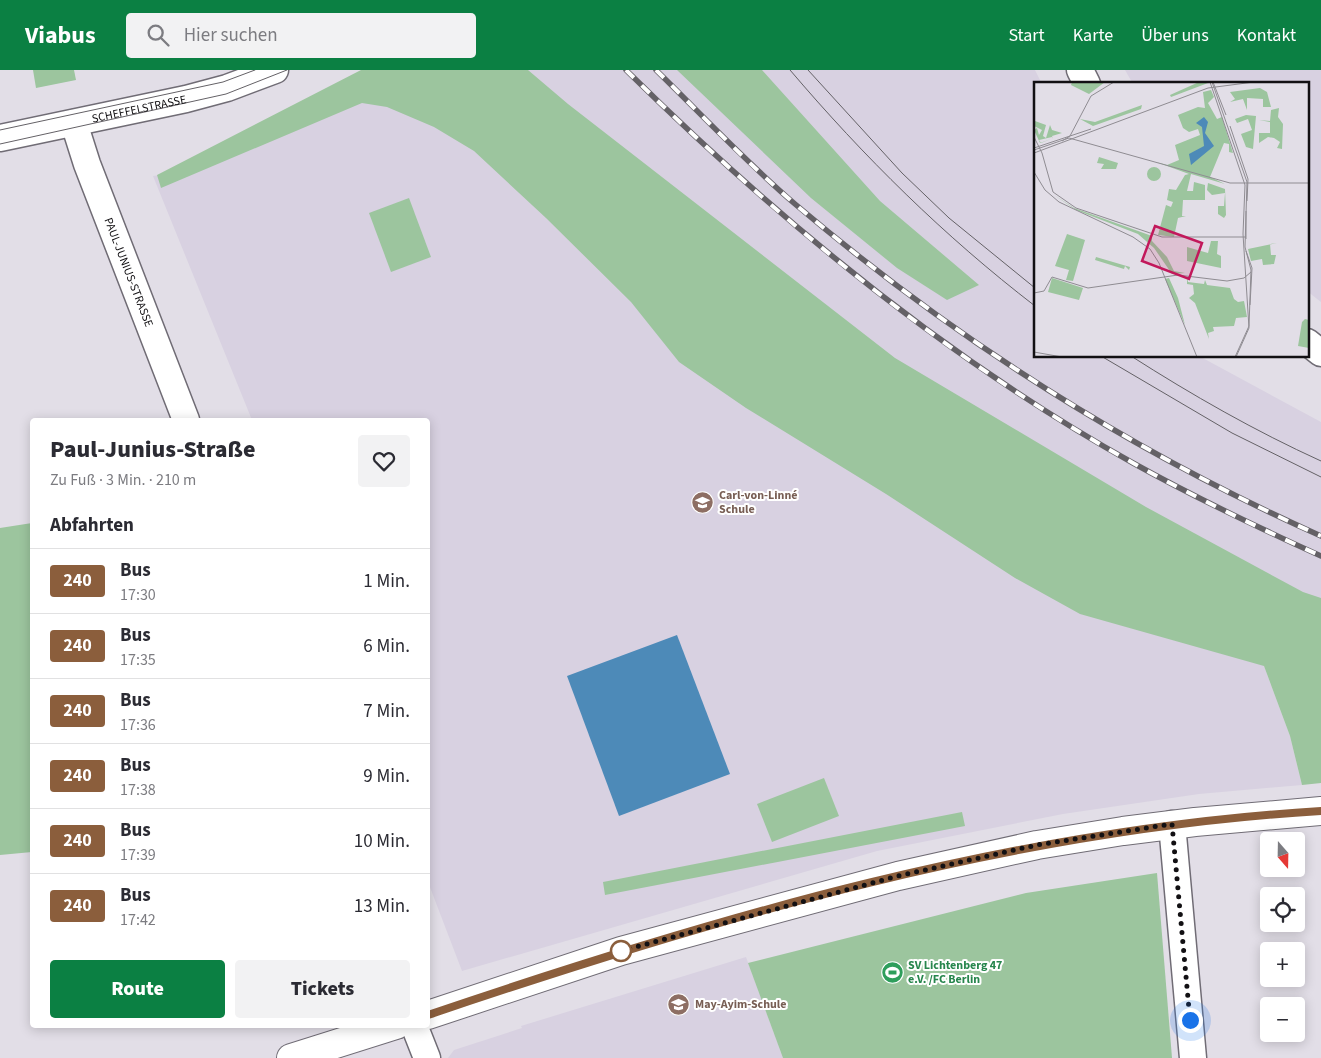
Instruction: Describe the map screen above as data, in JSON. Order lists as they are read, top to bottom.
{
  "streets": {
    "street": ["SCHEFFELSTRASSE", "PAUL-JUNIUS-STRASSE"]
  },
  "crossings": [
    ["SCHEFFELSTRASSE", "PAUL-JUNIUS-STRASSE"]
  ],
  "places": {
    "school or university": ["Carl-von-Linné Schule", "May-Ayim-Schule"],
    "sports": ["SV Lichtenberg 47 e.V. /FC Berlin"]
  },
  "lines": ["bus line 240"],
  "north": "bottom",
  "page": {
    "header": "Viabus",
    "search": "Hier suchen",
    "nav": [
      "Start",
      "Karte",
      "Über uns",
      "Kontakt"
    ],
    "heading": [
      ["Paul-Junius-Straße", "Zu Fuß · 3 Min. · 210 m"],
      "Abfahrten"
    ],
    "list": [
      {
        "mark": "240",
        "name": "Bus",
        "note": "17:30",
        "value": "1 Min."
      },
      {
        "mark": "240",
        "name": "Bus",
        "note": "17:35",
        "value": "6 Min."
      },
      {
        "mark": "240",
        "name": "Bus",
        "note": "17:36",
        "value": "7 Min."
      },
      {
        "mark": "240",
        "name": "Bus",
        "note": "17:38",
        "value": "9 Min."
      },
      {
        "mark": "240",
        "name": "Bus",
        "note": "17:39",
        "value": "10 Min."
      },
      {
        "mark": "240",
        "name": "Bus",
        "note": "17:42",
        "value": "13 Min."
      }
    ],
    "map_buttons": ["+", "−"],
    "buttons": ["Route", "Tickets"]
  }
}
